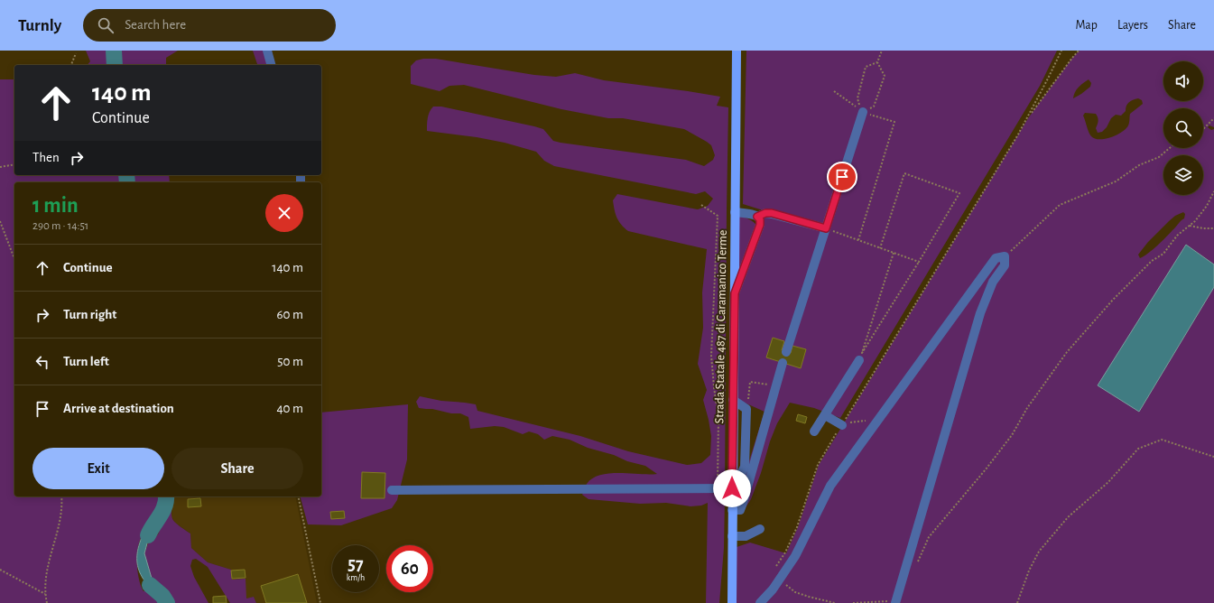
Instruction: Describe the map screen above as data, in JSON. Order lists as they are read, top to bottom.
{
  "streets": {
    "main road": ["Strada Statale 487 di Caramanico Terme"]
  },
  "page": {
    "header": "Turnly",
    "search": "Search here",
    "nav": ["Map", "Layers", "Share"],
    "turn": ["140 m", "Continue"],
    "then": "Then",
    "heading": ["1 min", "290 m · 14:51"],
    "list": [
      {
        "name": "Continue",
        "value": "140 m"
      },
      {
        "name": "Turn right",
        "value": "60 m"
      },
      {
        "name": "Turn left",
        "value": "50 m"
      },
      {
        "name": "Arrive at destination",
        "value": "40 m"
      }
    ],
    "buttons": ["Exit", "Share"],
    "speed": "57 km/h",
    "limit": "60"
  }
}
